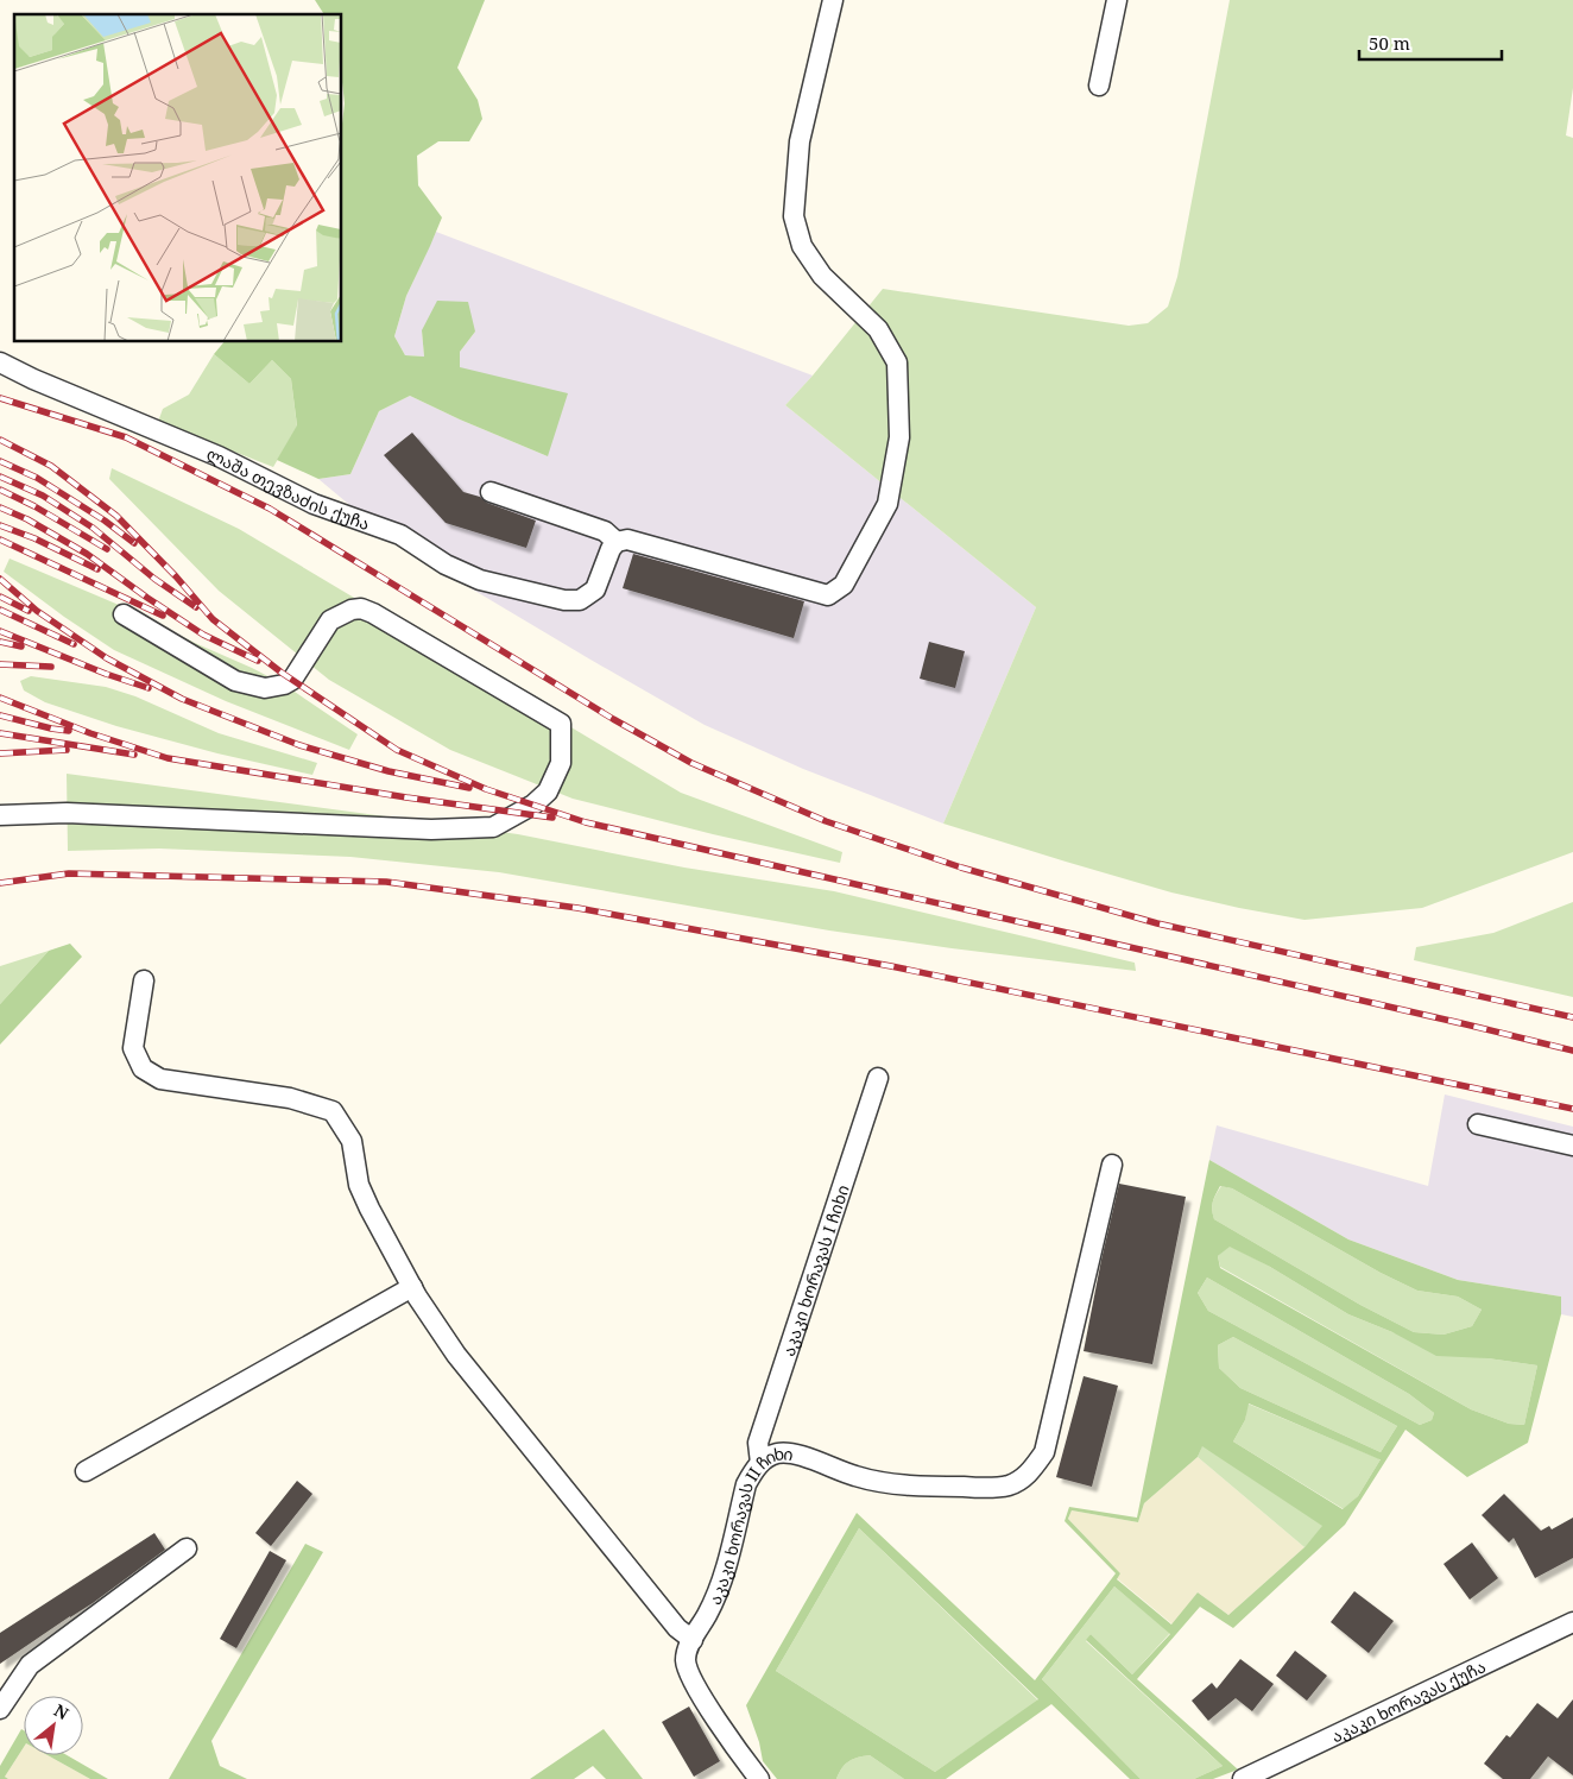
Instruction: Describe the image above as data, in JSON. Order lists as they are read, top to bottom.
{
  "streets": {
    "street": [
      "ლაშა თევზაძის ქუჩა",
      "აკაკი ხორავას I ჩიხი",
      "აკაკი ხორავას II ჩიხი",
      "აკაკი ხორავას ქუჩა"
    ]
  },
  "crossings": [
    ["აკაკი ხორავას I ჩიხი", "აკაკი ხორავას II ჩიხი"]
  ],
  "scale_bar": "50 m",
  "north": "top right"
}
